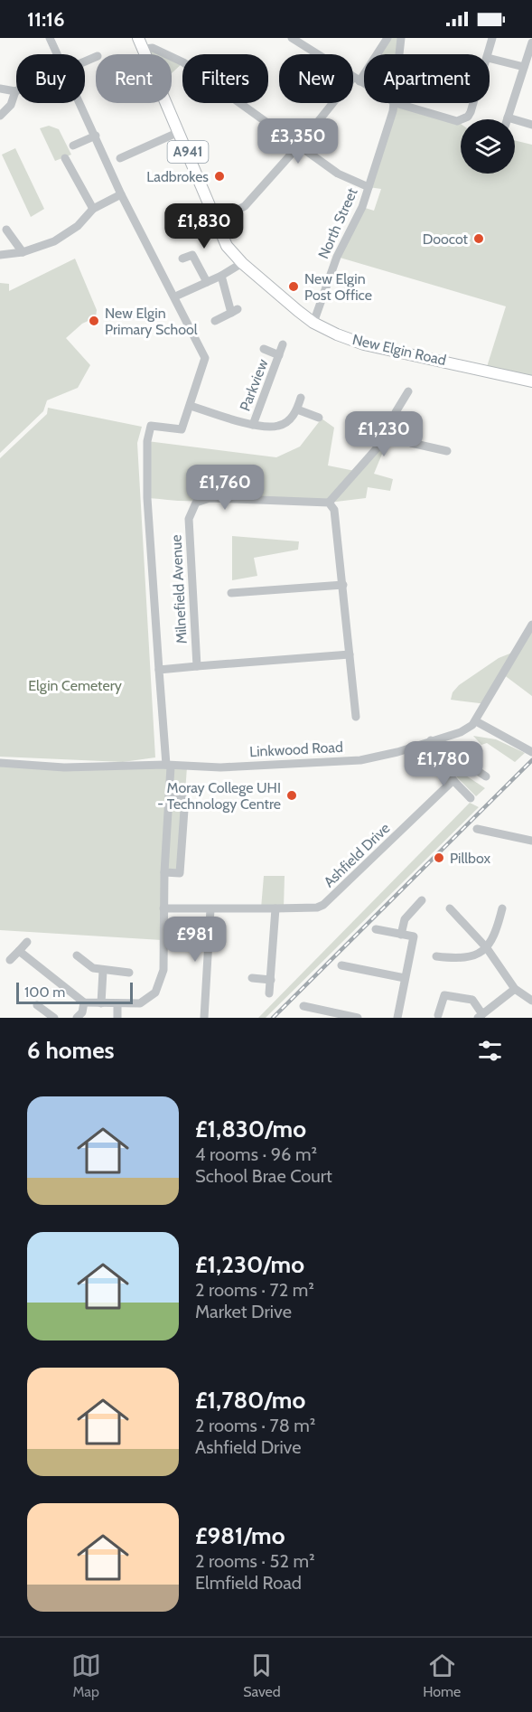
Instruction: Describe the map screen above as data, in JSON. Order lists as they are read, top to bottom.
{
  "streets": {
    "main road": ["A941", "New Elgin Road"],
    "street": [
      "North Street",
      "Parkview",
      "Milnefield Avenue",
      "Linkwood Road",
      "Ashfield Drive"
    ]
  },
  "crossings": [
    ["A941", "New Elgin Road"],
    ["North Street", "New Elgin Road"],
    ["Milnefield Avenue", "Linkwood Road"],
    ["Milnefield Avenue", "Ashfield Drive"]
  ],
  "parks": ["Elgin Cemetery"],
  "places": [
    "Ladbrokes",
    "Doocot",
    "New Elgin Post Office",
    "New Elgin Primary School",
    "Moray College UHI - Technology Centre",
    "Pillbox"
  ],
  "scale_bar": "100 m",
  "page": {
    "status": "11:16",
    "chip": [
      "Buy",
      "Rent",
      "Filters",
      "New",
      "Apartment"
    ],
    "price": [
      "£3,350",
      "£1,830",
      "£1,230",
      "£1,760",
      "£1,780",
      "£981"
    ],
    "scale": "100 m",
    "heading": "6 homes",
    "list": [
      {
        "name": "£1,830/mo",
        "note": "4 rooms · 96 m² · School Brae Court"
      },
      {
        "name": "£1,230/mo",
        "note": "2 rooms · 72 m² · Market Drive"
      },
      {
        "name": "£1,780/mo",
        "note": "2 rooms · 78 m² · Ashfield Drive"
      },
      {
        "name": "£981/mo",
        "note": "2 rooms · 52 m² · Elmfield Road"
      }
    ],
    "tabs": ["Map", "Saved", "Home"]
  }
}
